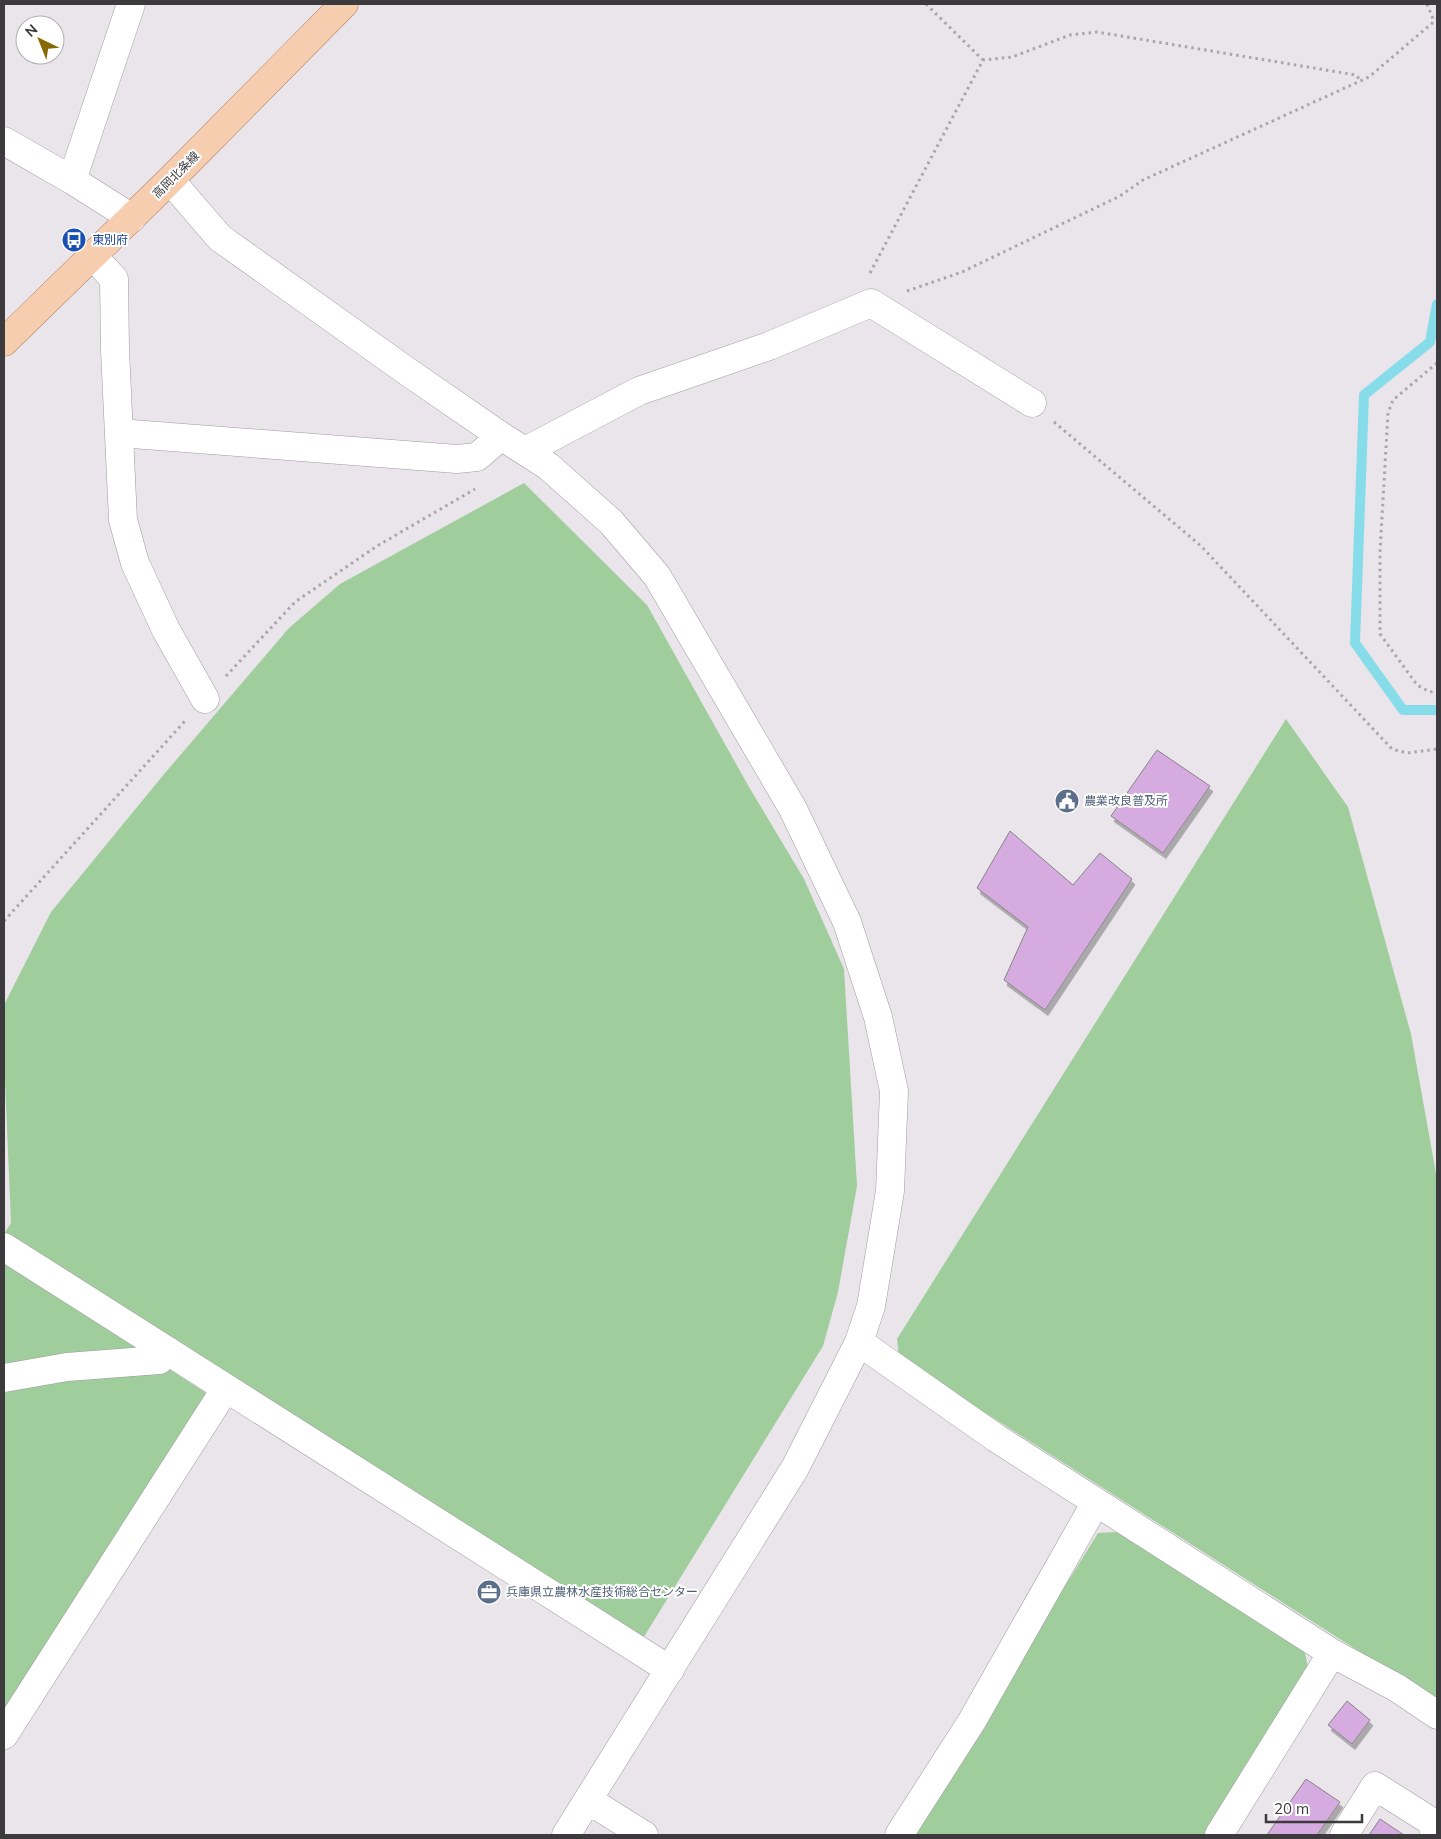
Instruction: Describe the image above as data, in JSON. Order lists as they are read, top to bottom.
{
  "streets": {
    "main road": ["高岡北条線"]
  },
  "places": {
    "bus stop": ["東別府"],
    "public building": ["農業改良普及所"],
    "office": ["兵庫県立農林水産技術総合センター"]
  },
  "scale_bar": "20 m",
  "north": "top left"
}
